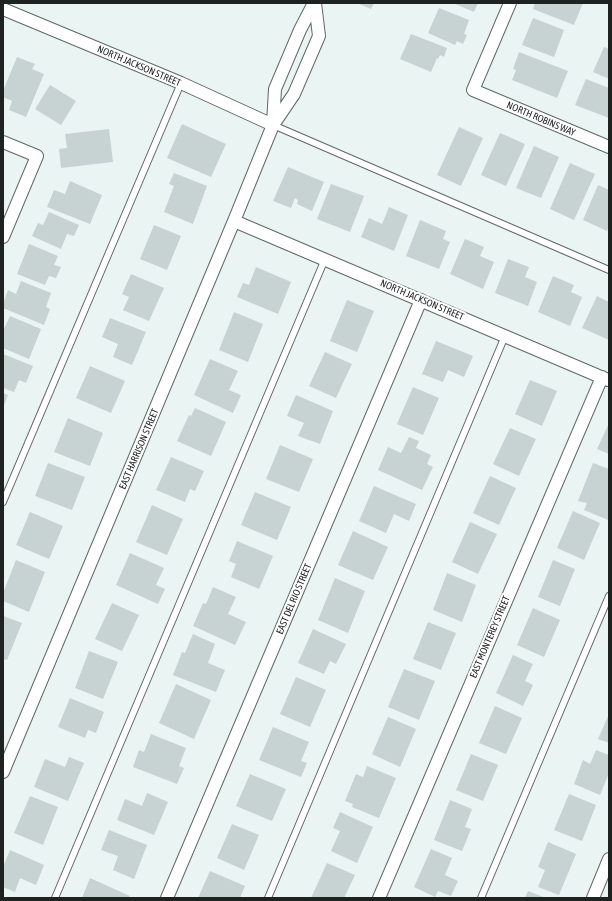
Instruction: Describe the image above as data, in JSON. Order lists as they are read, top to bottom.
{
  "streets": {
    "street": [
      "NORTH JACKSON STREET",
      "NORTH ROBINS WAY",
      "EAST HARRISON STREET",
      "EAST DEL RIO STREET",
      "EAST MONTEREY STREET"
    ]
  },
  "crossings": [
    ["NORTH JACKSON STREET", "EAST HARRISON STREET"],
    ["NORTH JACKSON STREET", "EAST DEL RIO STREET"],
    ["NORTH JACKSON STREET", "EAST MONTEREY STREET"]
  ]
}
